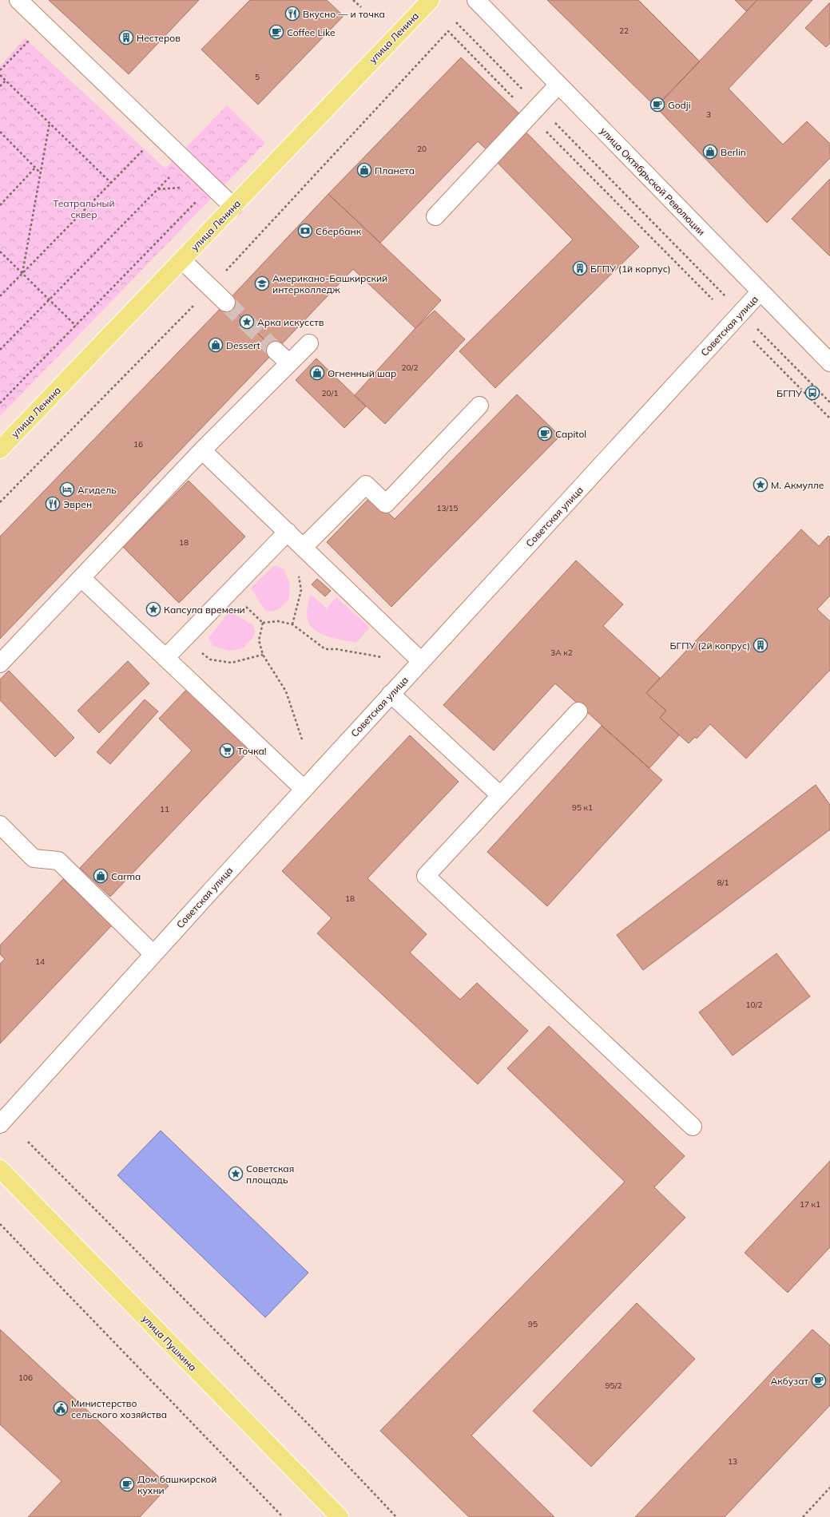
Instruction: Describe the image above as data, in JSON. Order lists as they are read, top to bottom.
{
  "streets": {
    "main road": ["улица Ленина", "улица Пушкина"],
    "street": ["улица Октябрьской Революции", "Советская улица"]
  },
  "crossings": [
    ["улица Октябрьской Революции", "Советская улица"]
  ],
  "parks": ["Театральный сквер"],
  "places": {
    "restaurant": ["Вкусно — и точка", "Эврен"],
    "cafe": [
      "Coffee Like",
      "Godji",
      "Capitol",
      "Акбузат",
      "Дом башкирской кухни"
    ],
    "building": ["Нестеров", "БГПУ (1й корпус)", "БГПУ (2й копрус)"],
    "shop": [
      "Berlin",
      "Планета",
      "Dessert",
      "Огненный шар",
      "Carma"
    ],
    "bank": ["Сбербанк"],
    "school or university": ["Американо-Башкирский интерколледж"],
    "place": [
      "Арка искусств",
      "М. Акмулле",
      "Капсула времени",
      "Советская площадь"
    ],
    "bus stop": ["БГПУ"],
    "hotel": ["Агидель"],
    "supermarket": ["Точка!"],
    "public building": ["Министерство сельского хозяйства"]
  },
  "house_numbers": [
    "22",
    "5",
    "3",
    "20",
    "20/2",
    "20/1",
    "16",
    "13/15",
    "18",
    "3А к2",
    "95 к1",
    "11",
    "8/1",
    "18",
    "14",
    "10/2",
    "17 к1",
    "95",
    "106",
    "95/2",
    "13"
  ]
}
